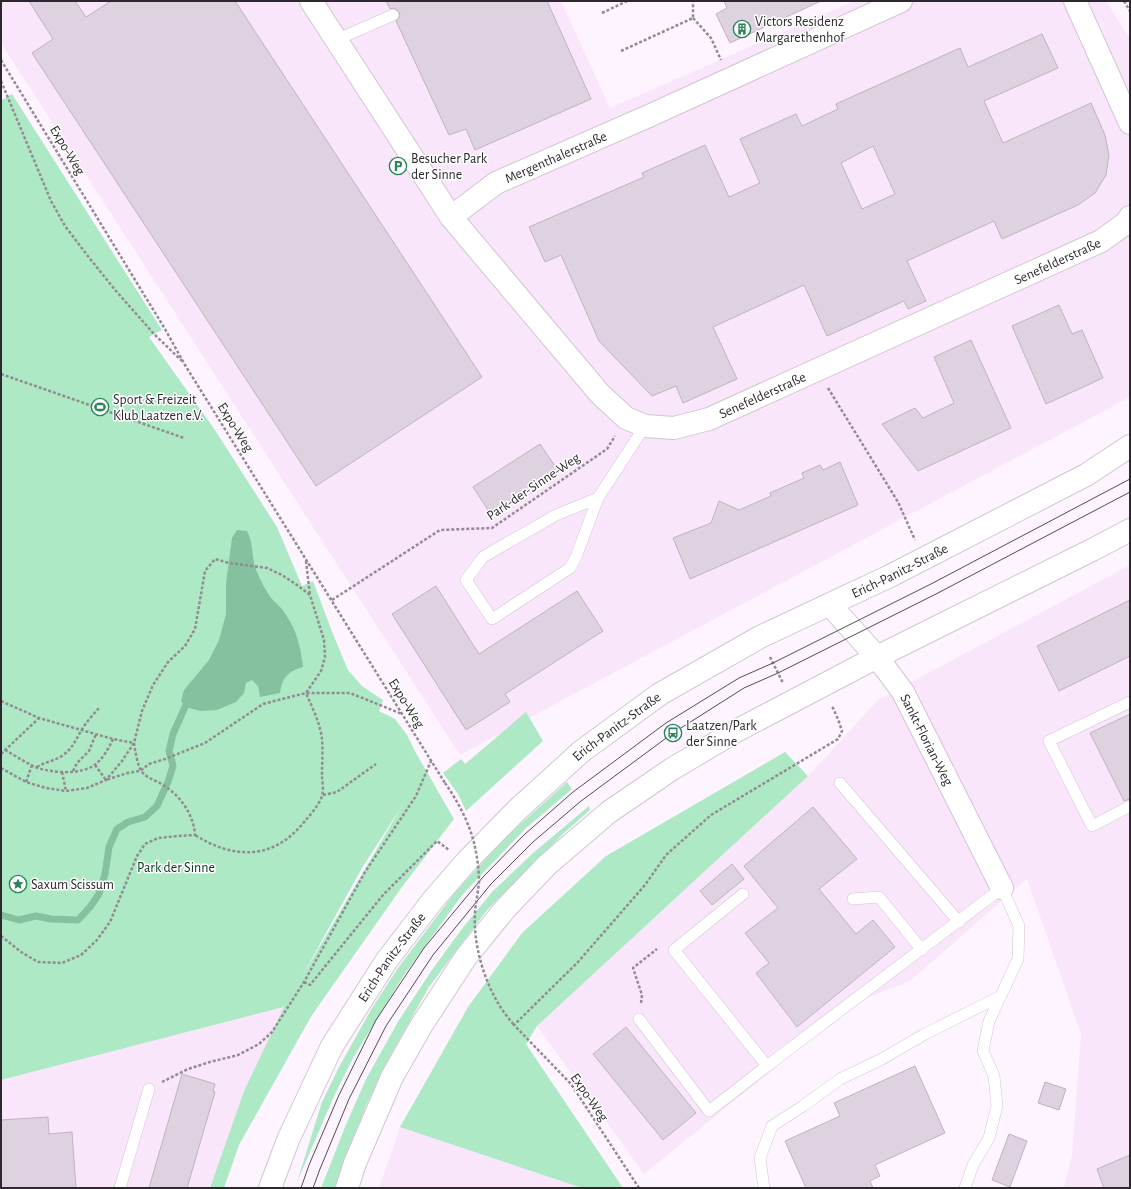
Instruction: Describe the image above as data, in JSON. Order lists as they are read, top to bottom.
{
  "streets": {
    "main road": [
      "Mergenthalerstraße",
      "Senefelderstraße",
      "Erich-Panitz-Straße",
      "Sankt-Florian-Weg"
    ],
    "path": ["Expo-Weg", "Park-der-Sinne-Weg"]
  },
  "crossings": [
    ["Expo-Weg", "Park-der-Sinne-Weg"],
    ["Senefelderstraße", "Park-der-Sinne-Weg"],
    ["Erich-Panitz-Straße", "Sankt-Florian-Weg"]
  ],
  "parks": ["Park der Sinne"],
  "places": {
    "building": ["Victors Residenz Margarethenhof"],
    "parking": ["Besucher Park der Sinne"],
    "sports": ["Sport & Freizeit Klub Laatzen e.V."],
    "bus stop": ["Laatzen/Park der Sinne"],
    "place": ["Saxum Scissum"]
  }
}
